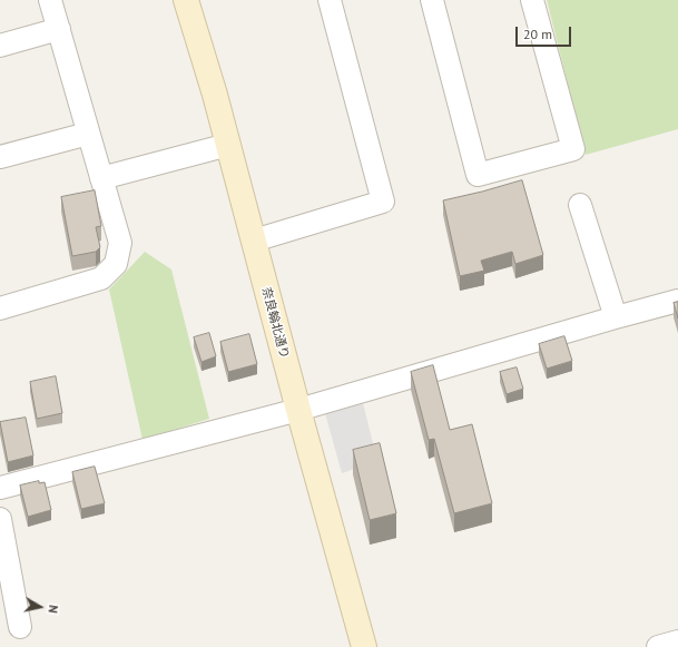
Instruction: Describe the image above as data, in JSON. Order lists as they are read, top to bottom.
{
  "streets": {
    "street": ["奈良輪北通り"]
  },
  "scale_bar": "20 m",
  "north": "right"
}
